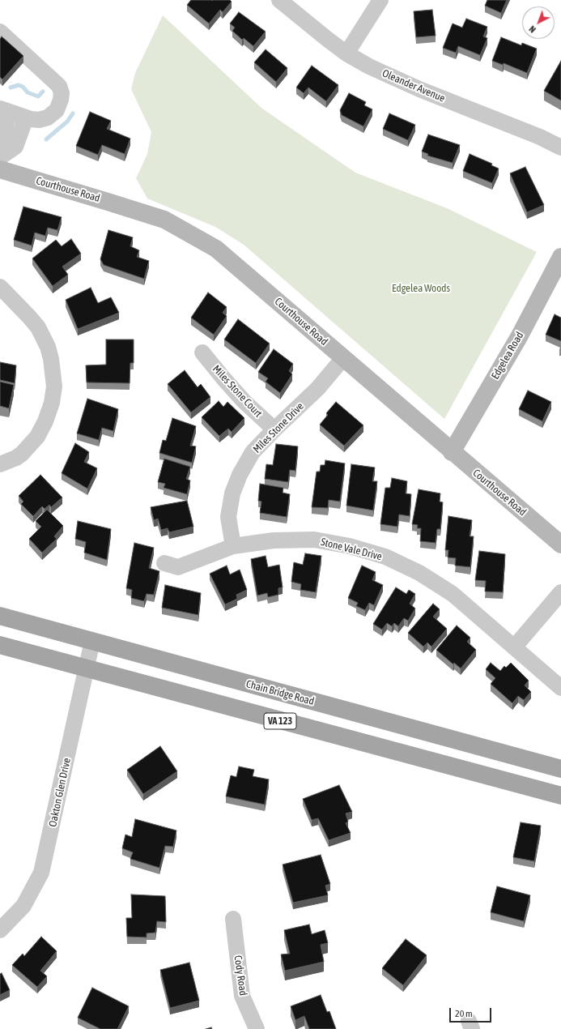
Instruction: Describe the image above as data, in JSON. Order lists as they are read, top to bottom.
{
  "streets": {
    "main road": ["Chain Bridge Road", "VA 123"],
    "street": [
      "Oleander Avenue",
      "Courthouse Road",
      "Edgelea Road",
      "Miles Stone Court",
      "Miles Stone Drive",
      "Stone Vale Drive",
      "Oakton Glen Drive",
      "Cody Road"
    ]
  },
  "crossings": [
    ["Courthouse Road", "Edgelea Road"],
    ["Courthouse Road", "Miles Stone Drive"],
    ["Miles Stone Court", "Miles Stone Drive"],
    ["Miles Stone Drive", "Stone Vale Drive"],
    ["Chain Bridge Road", "Oakton Glen Drive"],
    ["VA 123", "Oakton Glen Drive"]
  ],
  "parks": ["Edgelea Woods"],
  "scale_bar": "20 m",
  "north": "bottom left"
}
